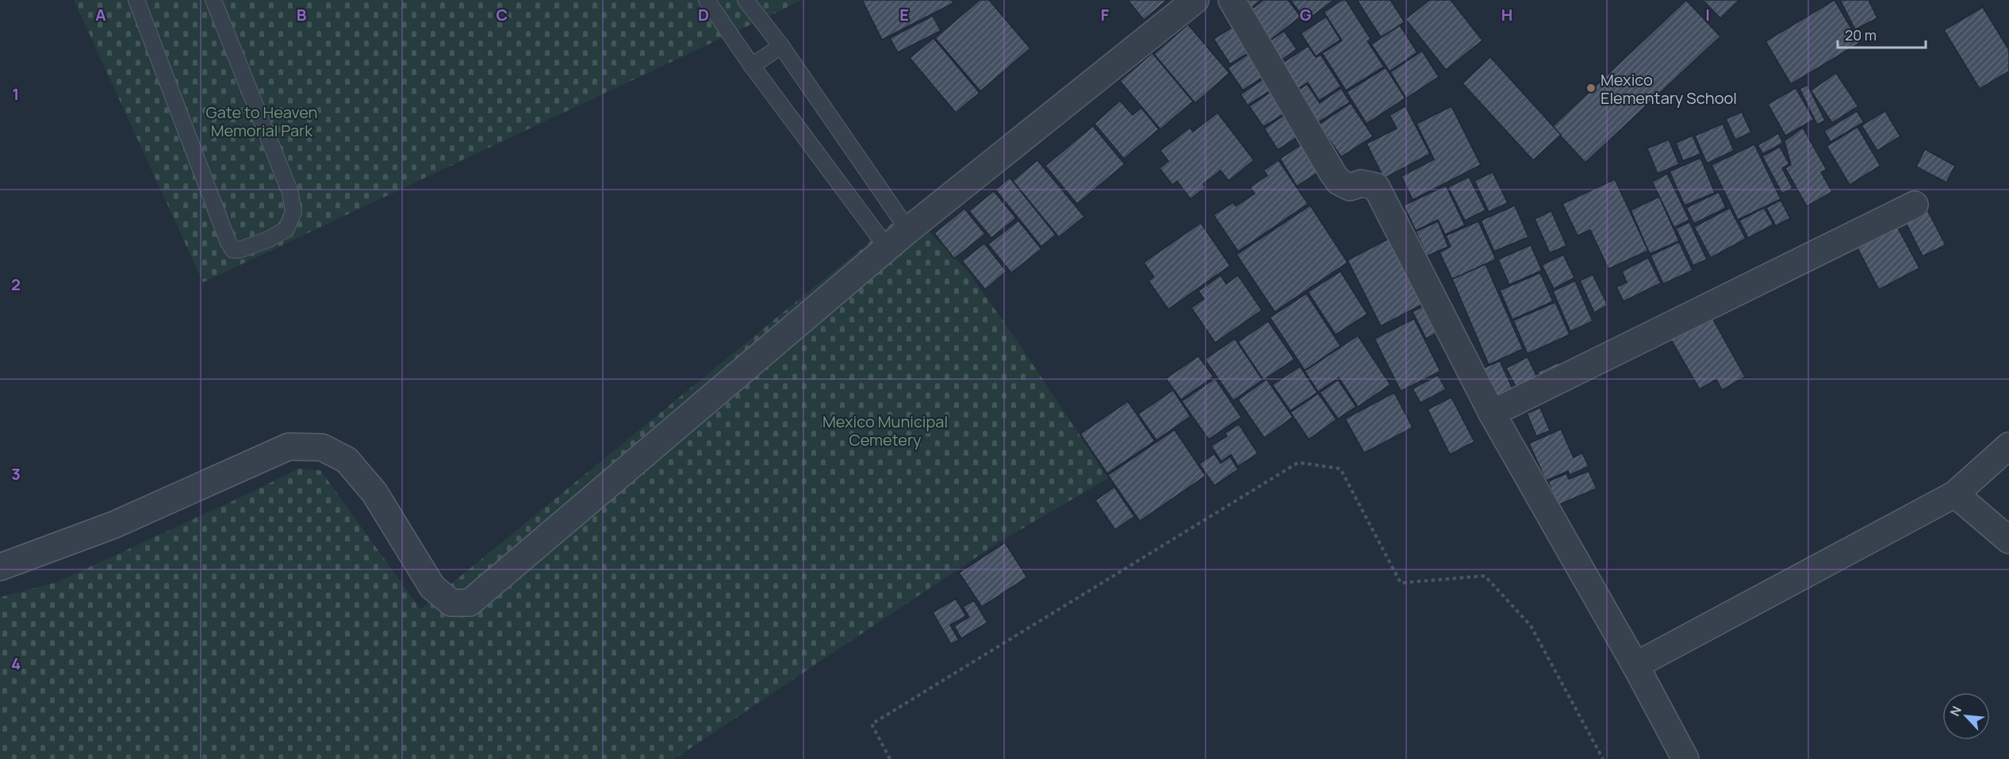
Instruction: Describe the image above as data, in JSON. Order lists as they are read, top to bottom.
{
  "parks": ["Gate to Heaven Memorial Park", "Mexico Municipal Cemetery"],
  "places": ["Mexico Elementary School"],
  "scale_bar": "20 m",
  "north": "top left",
  "grid": {
    "columns": [
      "A",
      "B",
      "C",
      "D",
      "E",
      "F",
      "G",
      "H",
      "I"
    ],
    "rows": [
      "1",
      "2",
      "3",
      "4"
    ]
  }
}
